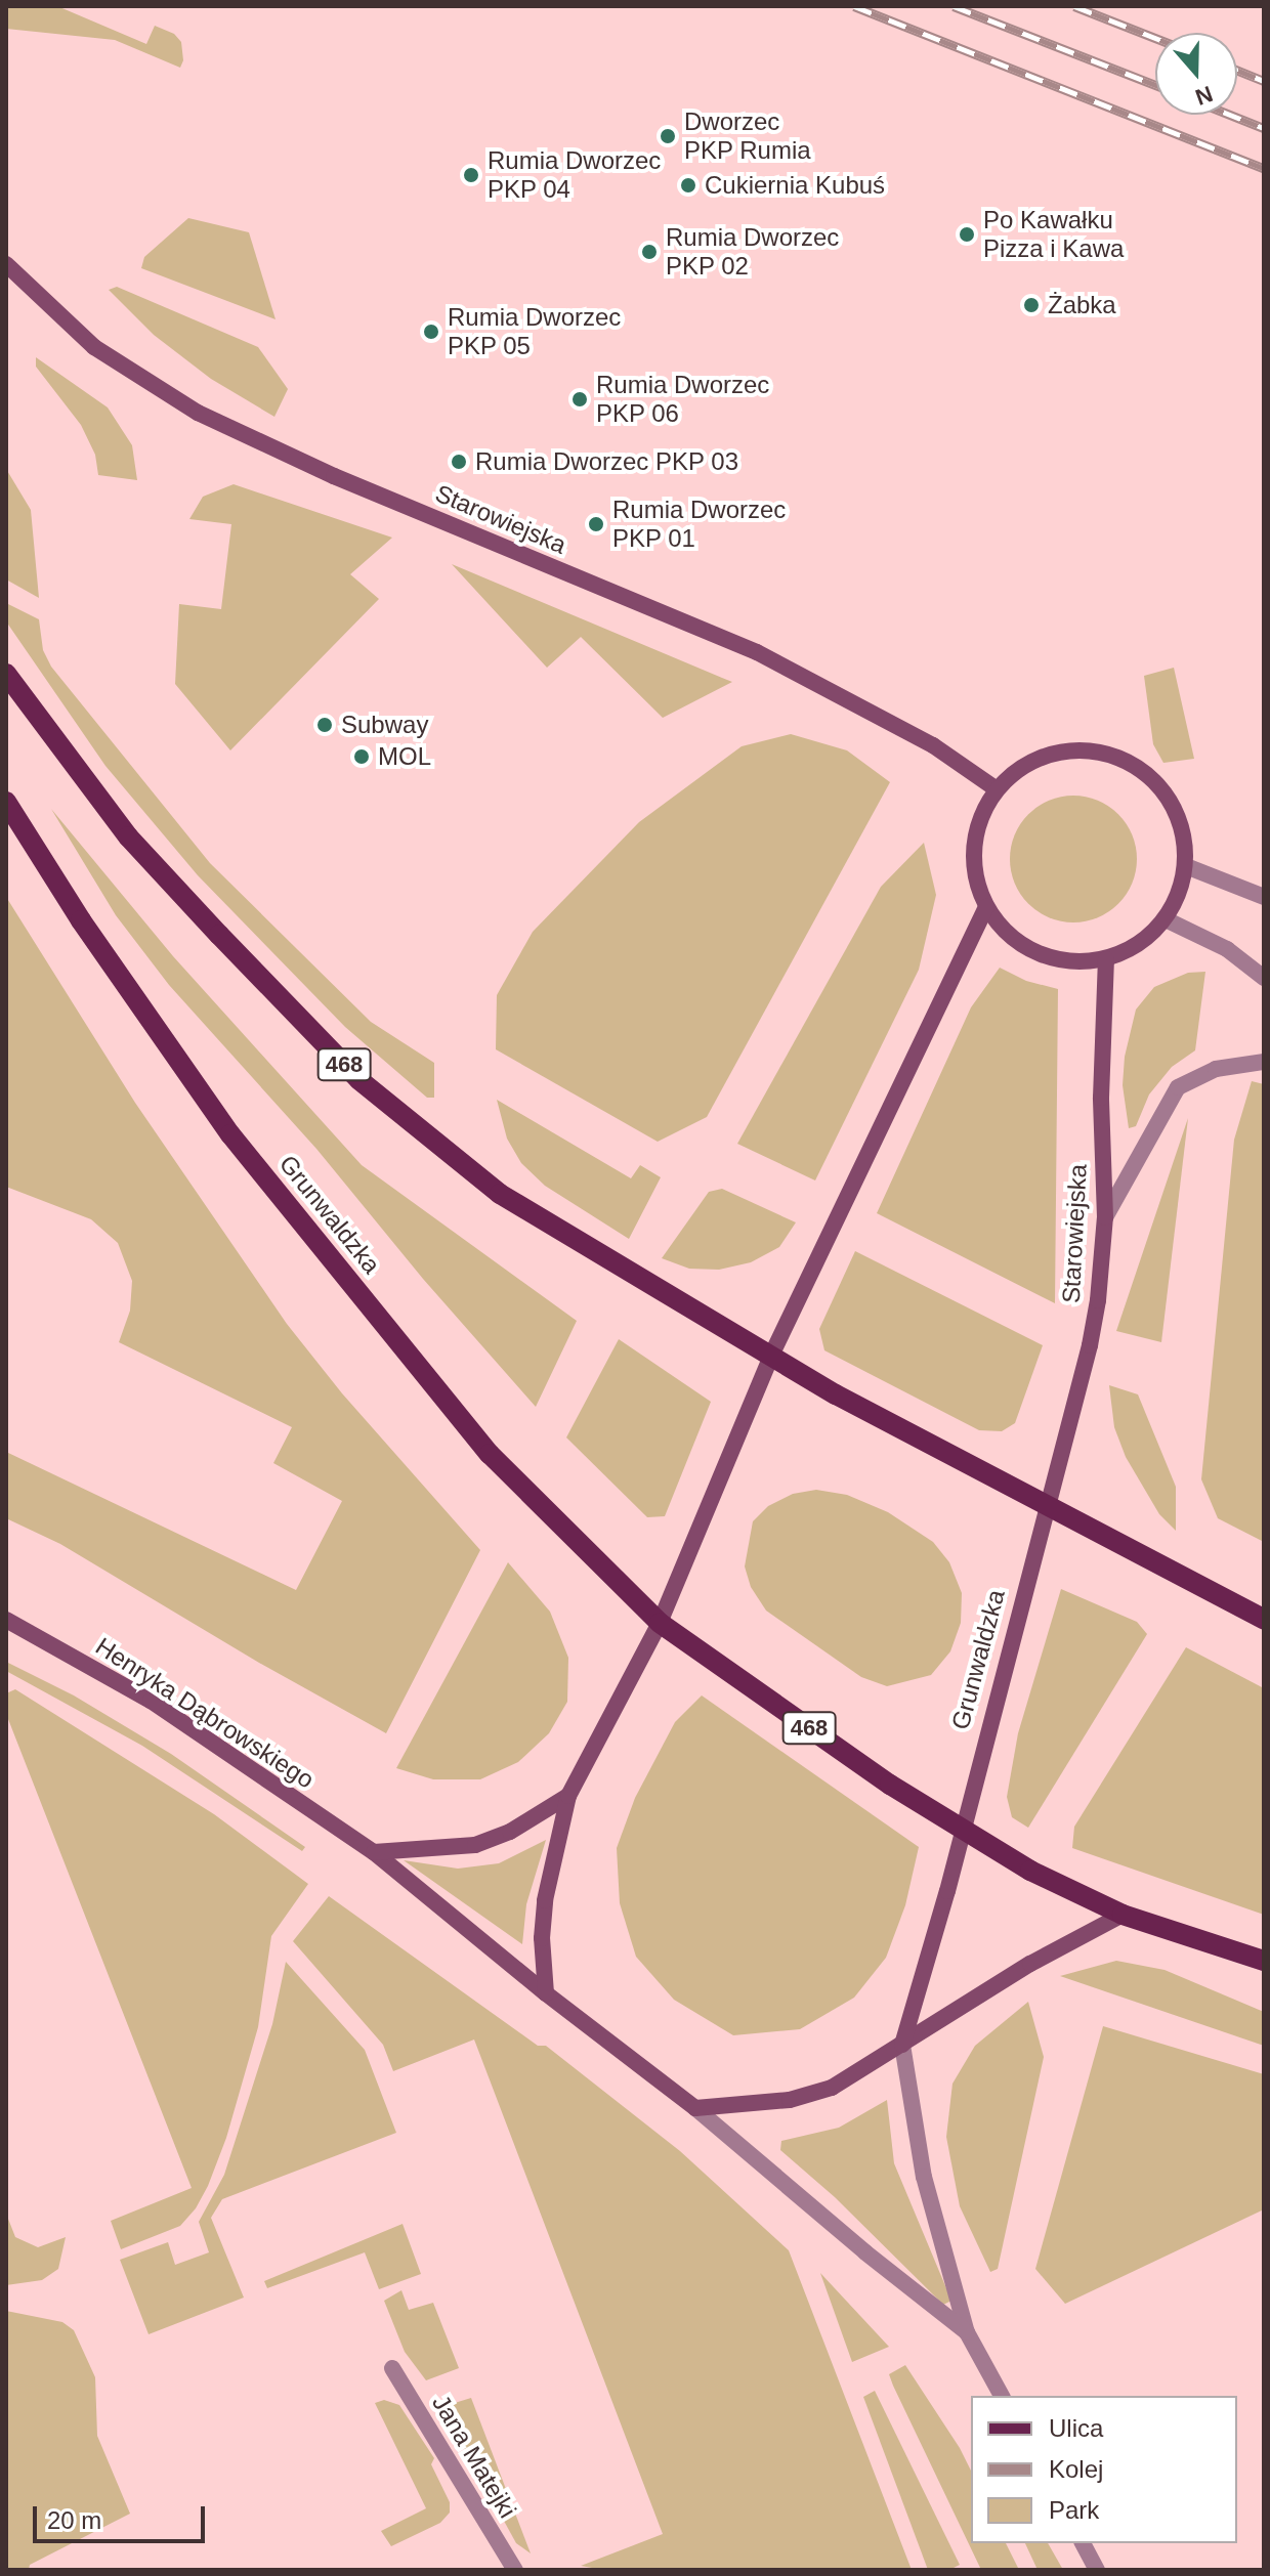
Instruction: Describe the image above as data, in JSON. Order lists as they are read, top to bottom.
{
  "streets": {
    "main road": [
      "Starowiejska",
      "468",
      "Grunwaldzka",
      "Henryka Dąbrowskiego"
    ],
    "street": ["Jana Matejki"]
  },
  "crossings": [
    ["Starowiejska", "468"],
    ["Starowiejska", "Grunwaldzka"],
    ["468", "Grunwaldzka"]
  ],
  "places": [
    "Dworzec PKP Rumia",
    "Rumia Dworzec PKP 04",
    "Cukiernia Kubuś",
    "Po Kawałku Pizza i Kawa",
    "Rumia Dworzec PKP 02",
    "Żabka",
    "Rumia Dworzec PKP 05",
    "Rumia Dworzec PKP 06",
    "Rumia Dworzec PKP 03",
    "Rumia Dworzec PKP 01",
    "Subway",
    "MOL"
  ],
  "legend": ["Ulica", "Kolej", "Park"],
  "scale_bar": "20 m",
  "north": "bottom"
}
